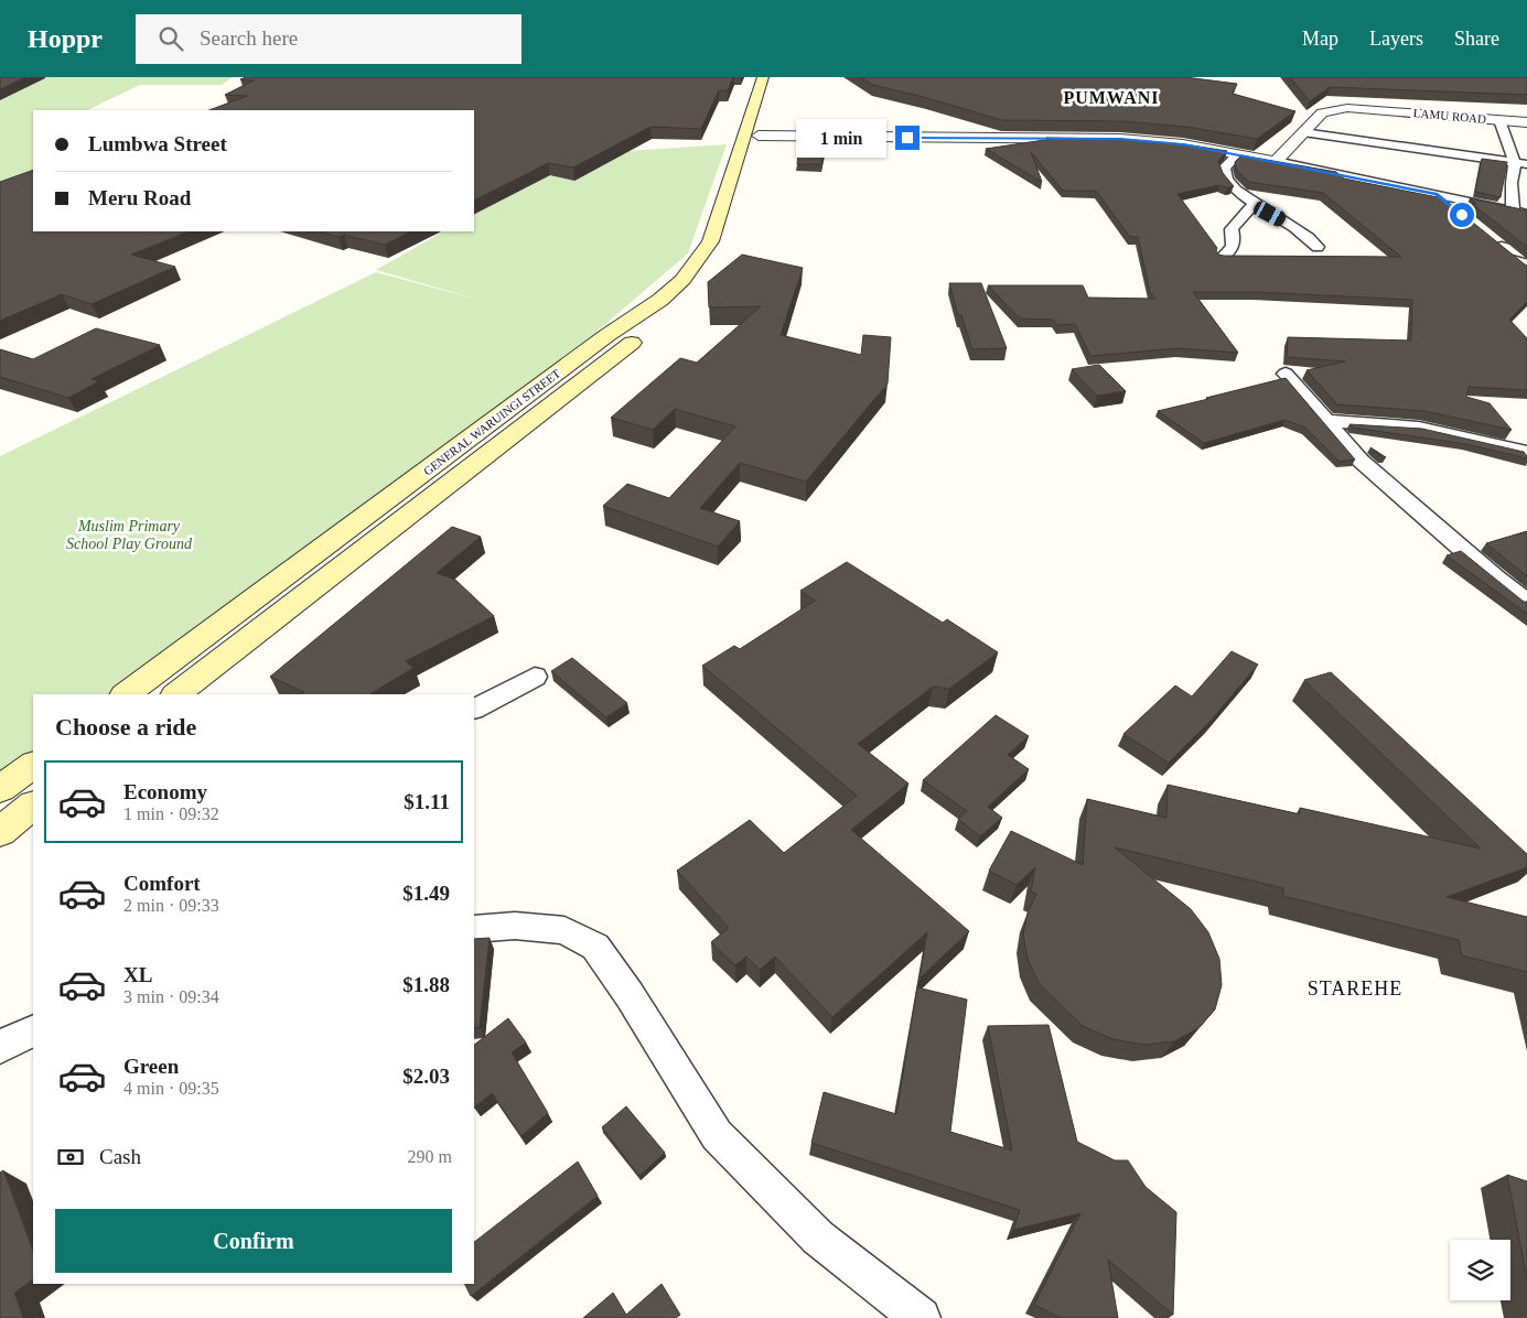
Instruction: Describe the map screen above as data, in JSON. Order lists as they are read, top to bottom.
{
  "streets": {
    "main road": ["GENERAL WARUINGI STREET"],
    "street": ["LAMU ROAD"]
  },
  "districts": ["PUMWANI", "STAREHE"],
  "parks": ["Muslim Primary School Play Ground"],
  "page": {
    "header": "Hoppr",
    "search": "Search here",
    "nav": ["Map", "Layers", "Share"],
    "banner": ["Lumbwa Street", "Meru Road"],
    "bubble": "1 min",
    "heading": "Choose a ride",
    "list": [
      {
        "name": "Economy",
        "note": "1 min · 09:32",
        "value": "$1.11"
      },
      {
        "name": "Comfort",
        "note": "2 min · 09:33",
        "value": "$1.49"
      },
      {
        "name": "XL",
        "note": "3 min · 09:34",
        "value": "$1.88"
      },
      {
        "name": "Green",
        "note": "4 min · 09:35",
        "value": "$2.03"
      }
    ],
    "pay": ["Cash", "290 m"],
    "buttons": "Confirm"
  }
}
